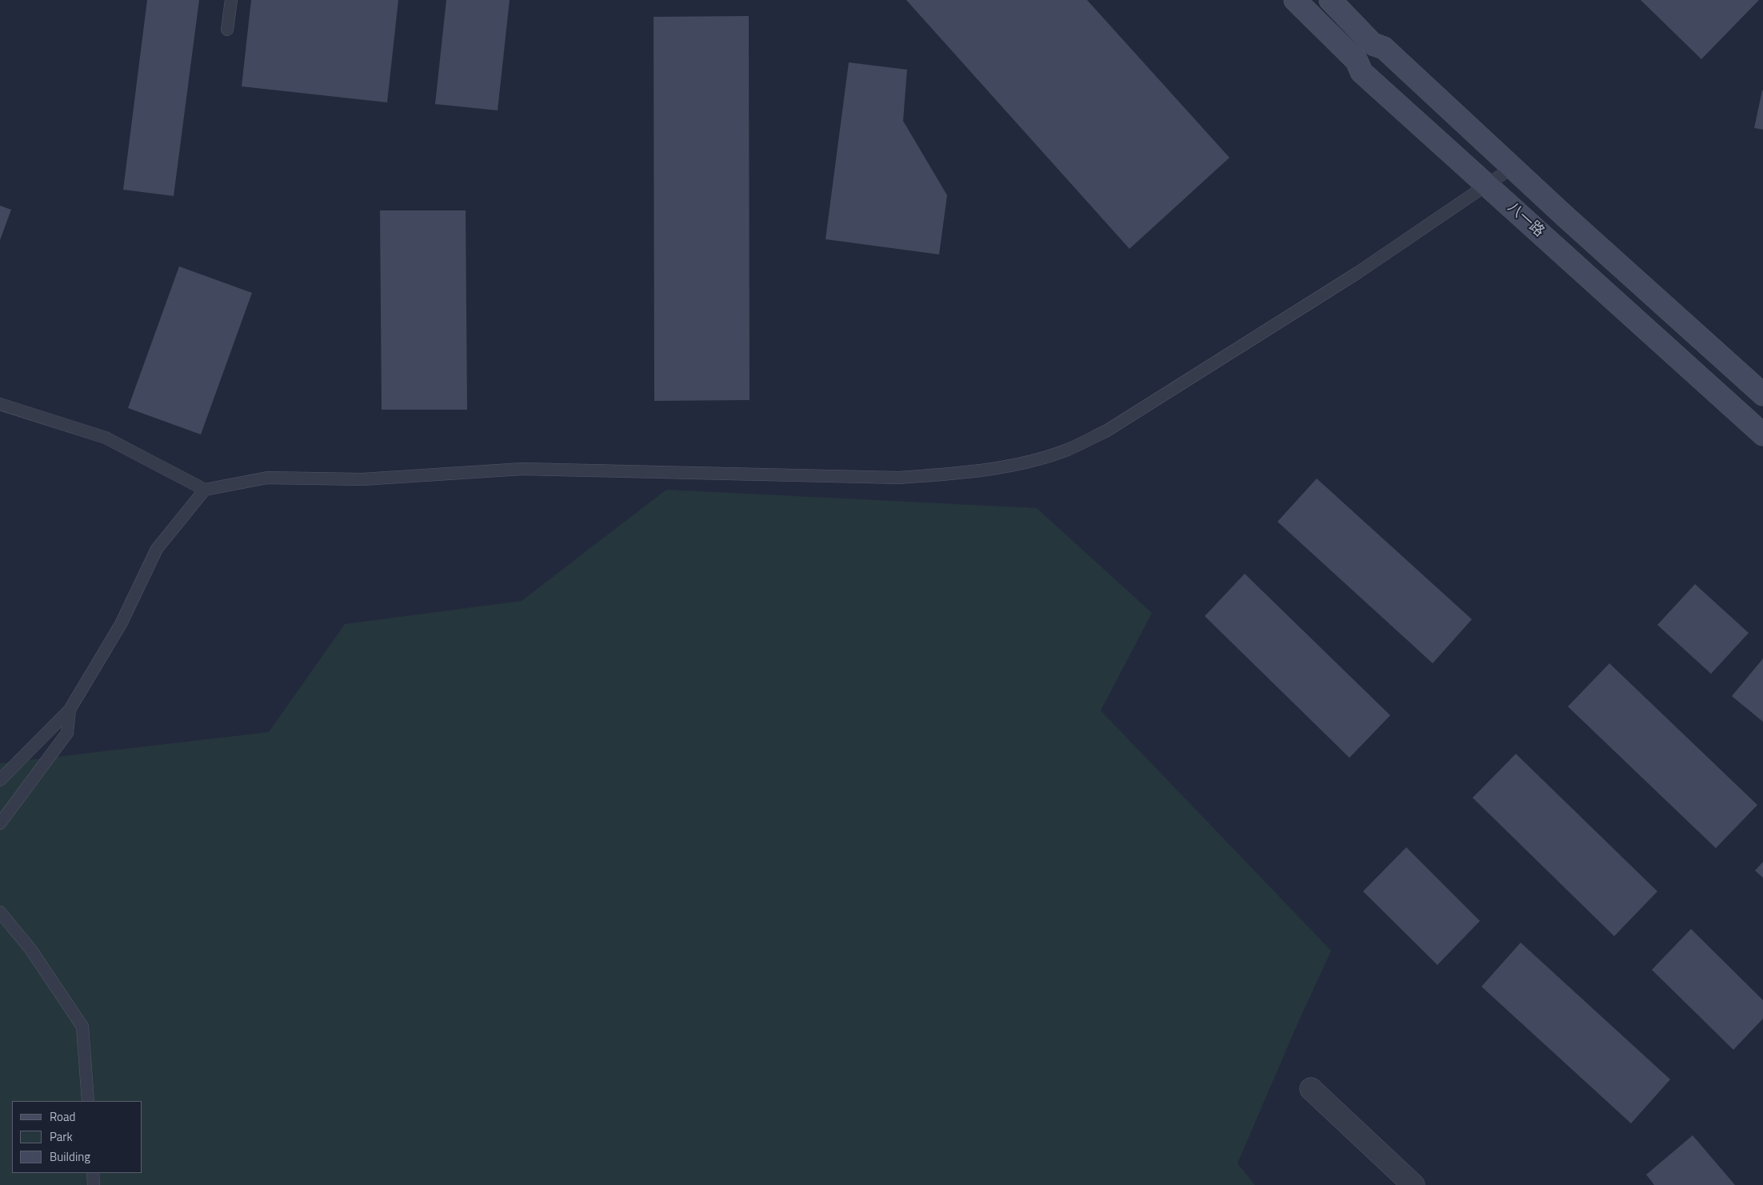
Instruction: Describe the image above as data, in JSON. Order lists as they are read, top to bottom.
{
  "streets": {
    "main road": ["八一路"]
  },
  "legend": ["Road", "Park", "Building"]
}
